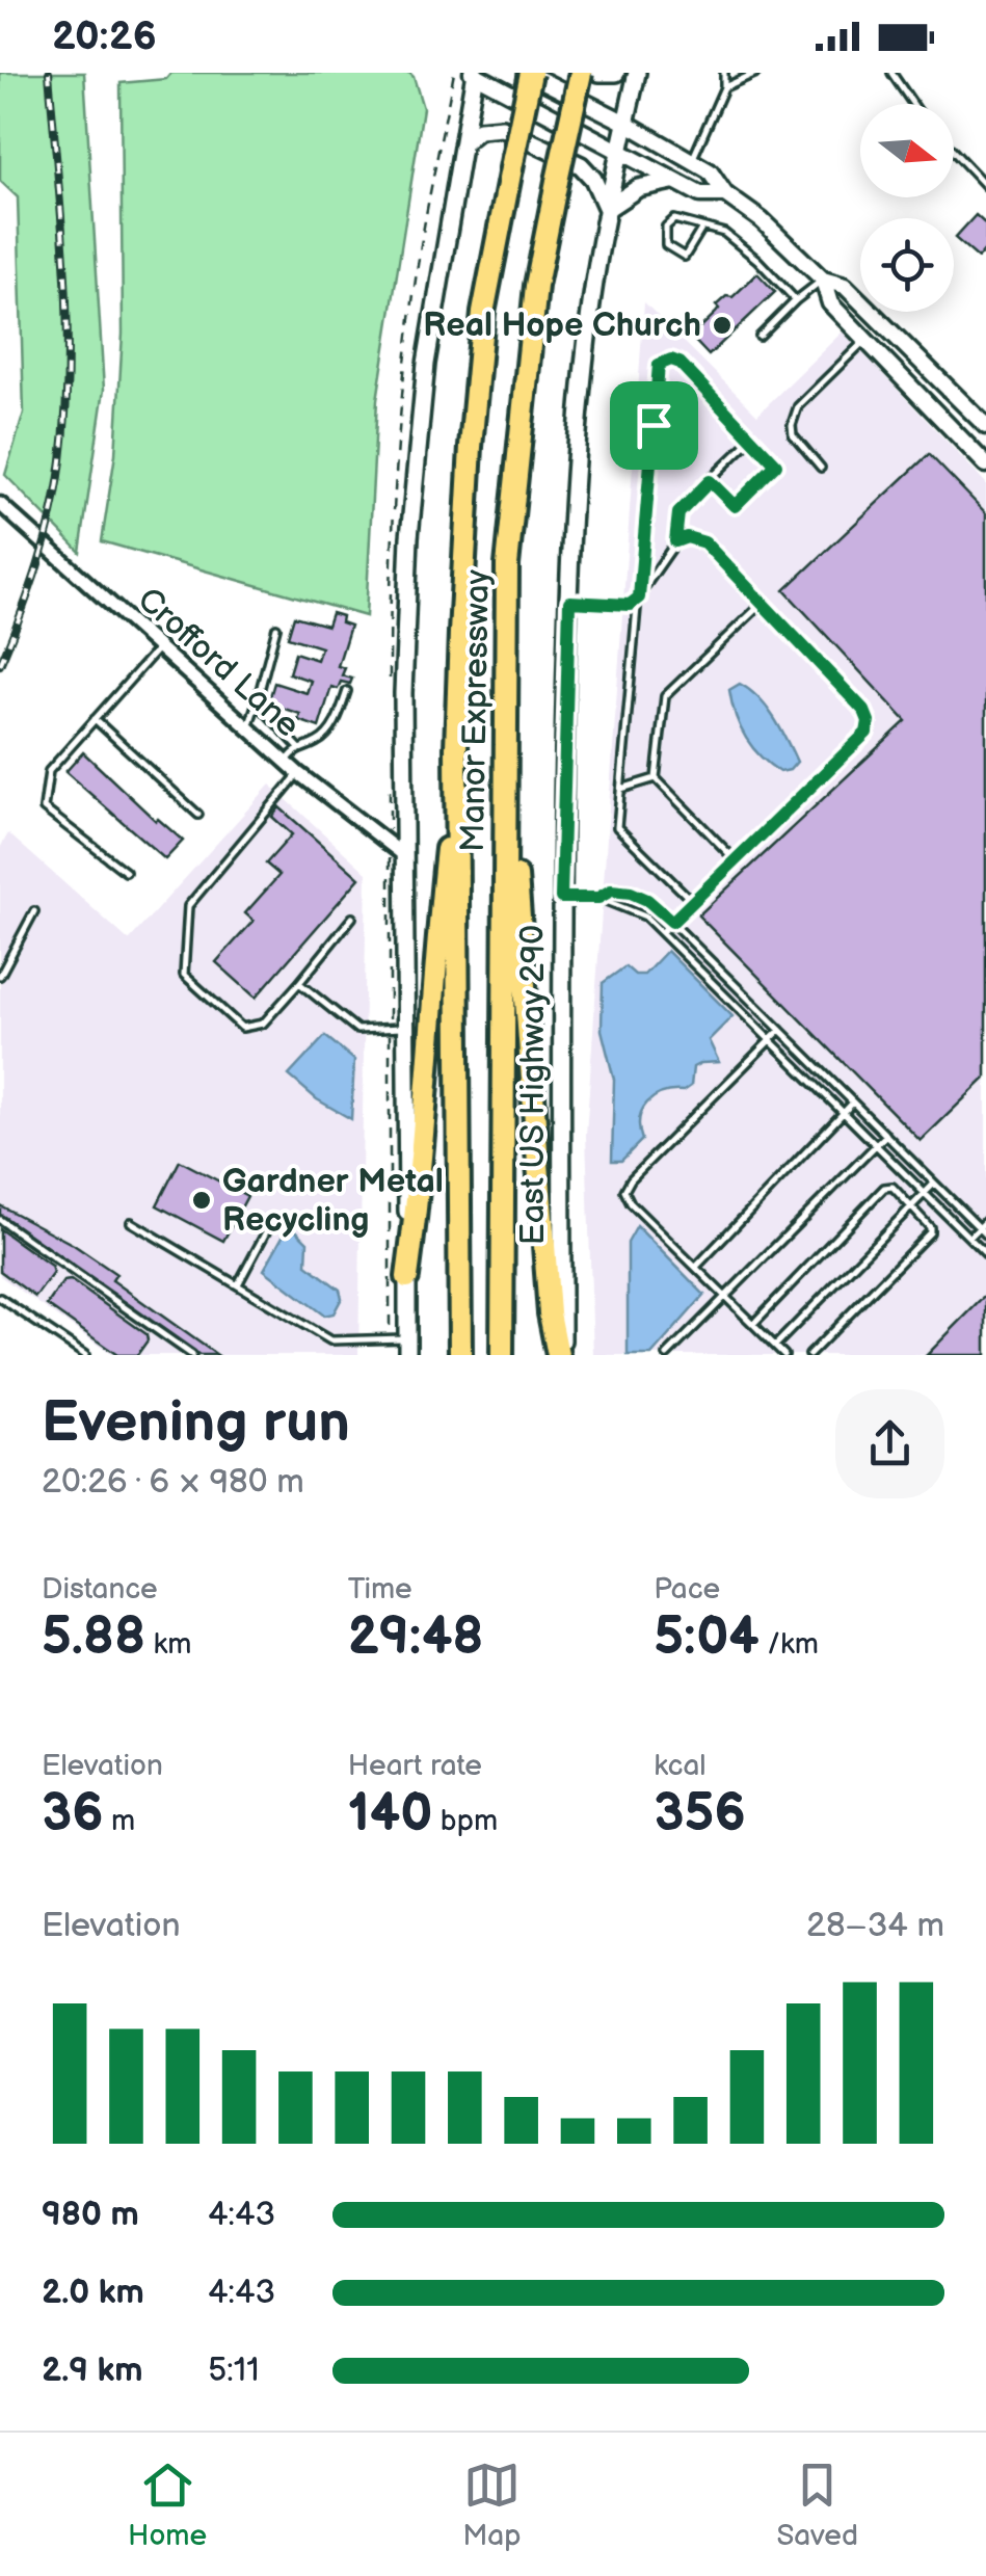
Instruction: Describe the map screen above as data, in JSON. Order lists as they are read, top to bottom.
{
  "streets": {
    "highway": ["Manor Expressway"],
    "main road": ["East US Highway 290"],
    "street": ["Crofford Lane"]
  },
  "places": ["Real Hope Church", "Gardner Metal Recycling"],
  "north": "right",
  "page": {
    "status": "20:26",
    "heading": ["Evening run", "20:26 · 6 × 980 m"],
    "stats": [
      ["Distance", "5.88 km"],
      ["Time", "29:48"],
      ["Pace", "5:04 /km"],
      ["Elevation", "36 m"],
      ["Heart rate", "140 bpm"],
      ["kcal", "356"]
    ],
    "chart": ["Elevation", "28–34 m"],
    "list": [
      {
        "name": "980 m",
        "note": "4:43"
      },
      {
        "name": "2.0 km",
        "note": "4:43"
      },
      {
        "name": "2.9 km",
        "note": "5:11"
      }
    ],
    "tabs": ["Home", "Map", "Saved"]
  }
}
